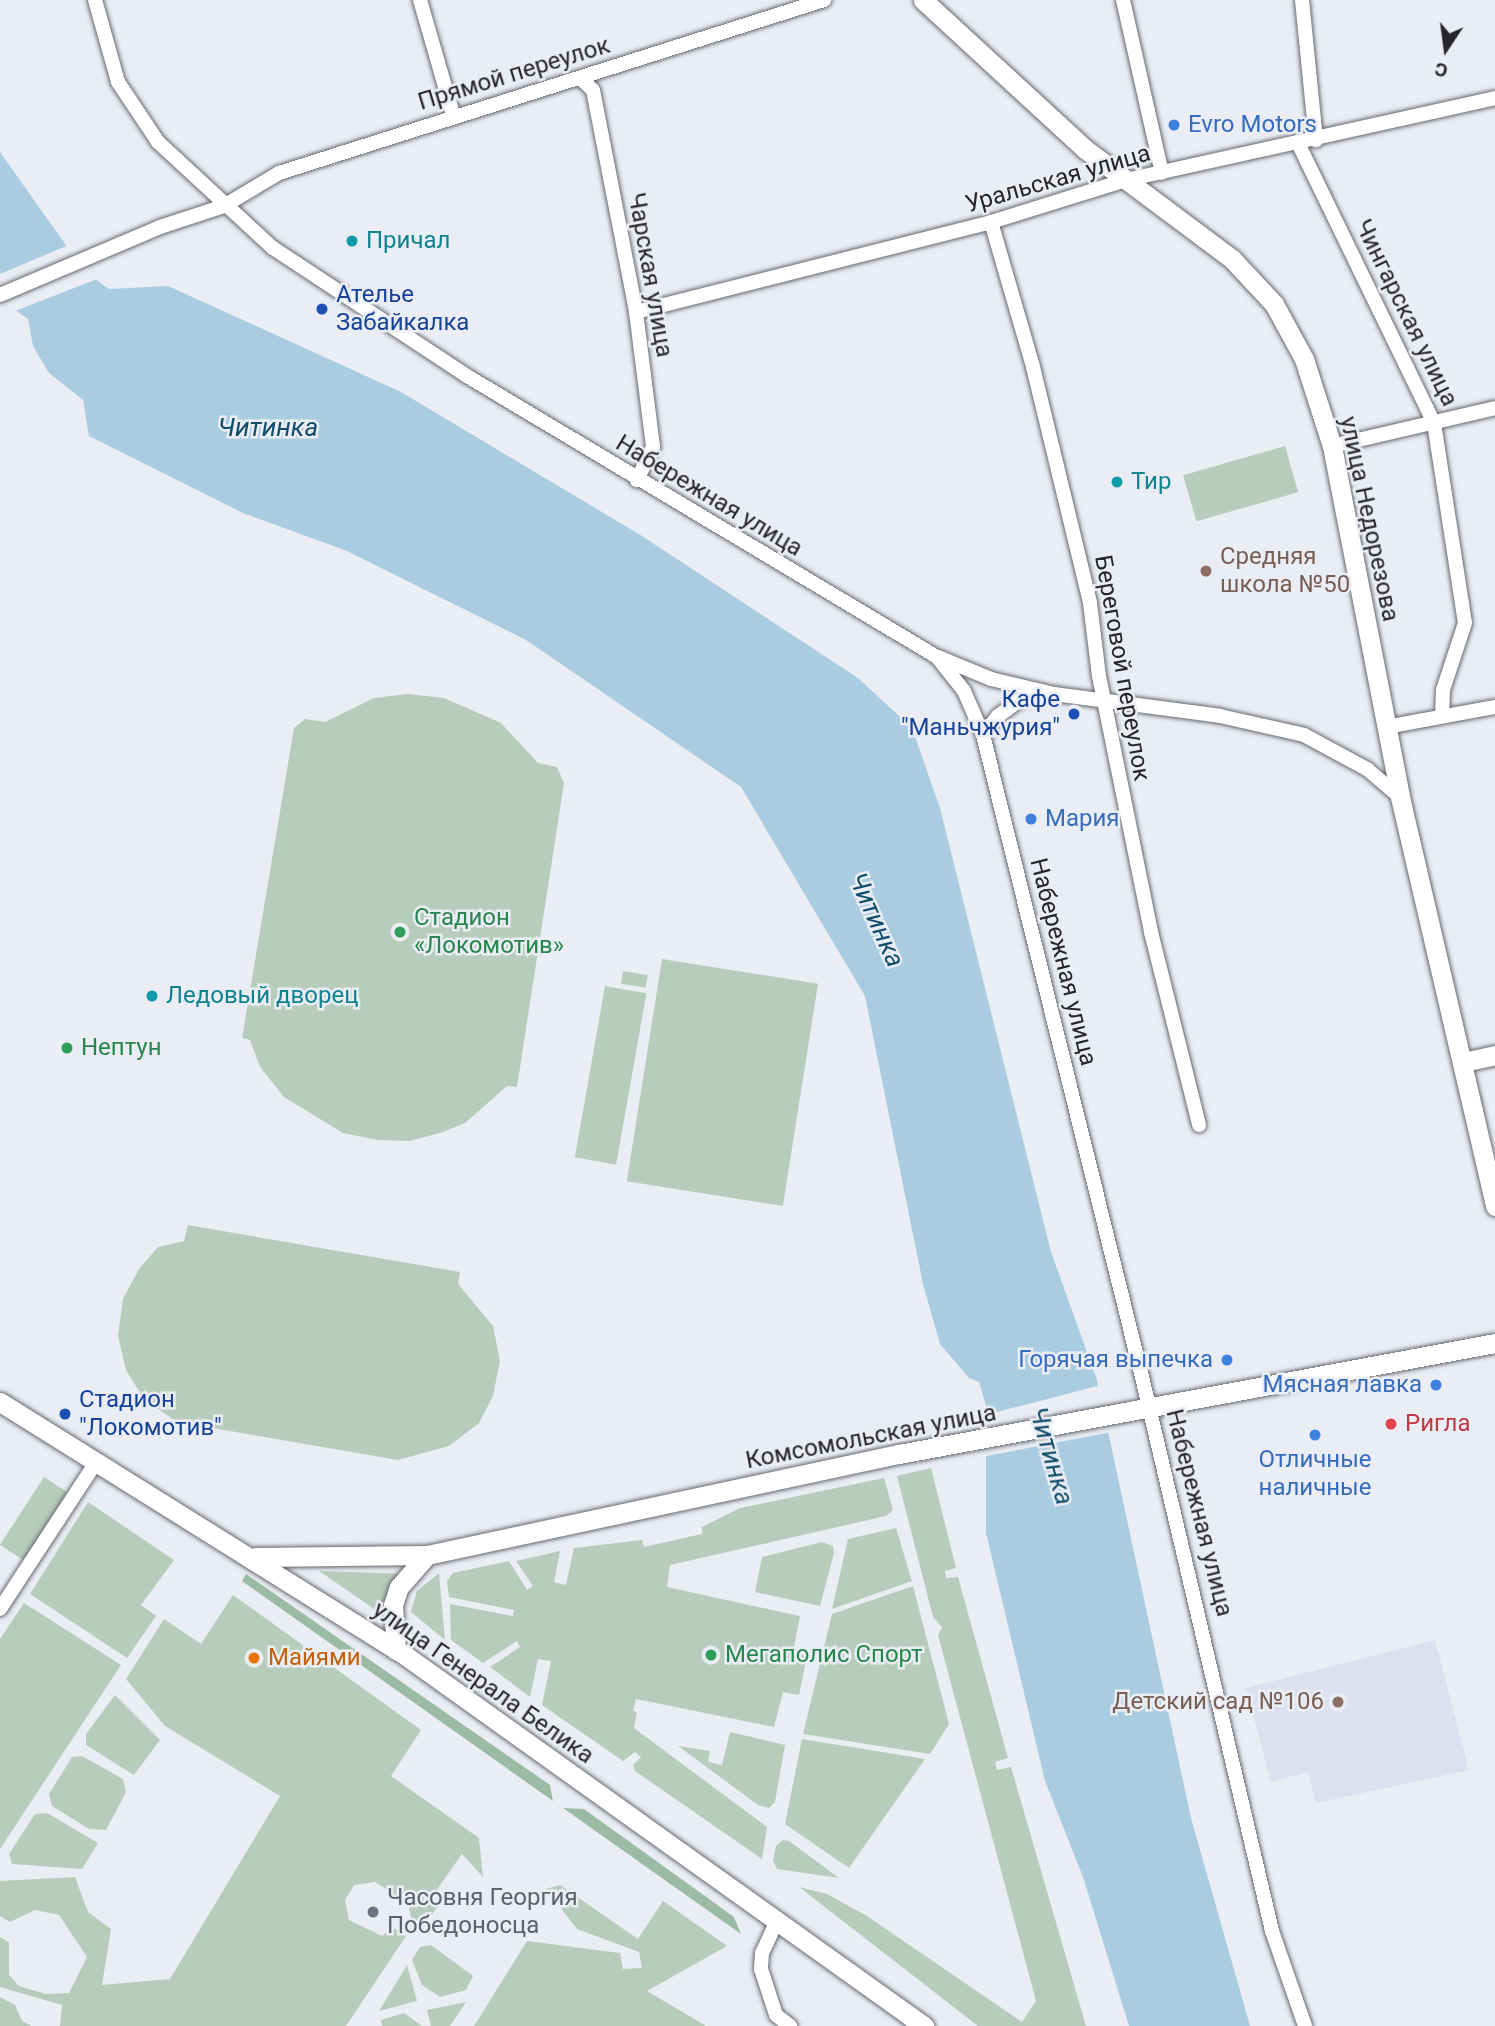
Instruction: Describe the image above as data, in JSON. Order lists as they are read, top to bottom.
{
  "streets": {
    "main road": ["улица Недорезова", "Комсомольская улица", "улица Генерала Белика"],
    "street": [
      "Прямой переулок",
      "Уральская улица",
      "Чарская улица",
      "Чингарская улица",
      "Набережная улица",
      "Береговой переулок"
    ]
  },
  "crossings": [
    ["Прямой переулок", "Чарская улица"],
    ["Прямой переулок", "Набережная улица"],
    ["Уральская улица", "Чарская улица"],
    ["Уральская улица", "Чингарская улица"],
    ["Уральская улица", "улица Недорезова"],
    ["Уральская улица", "Береговой переулок"],
    ["Чарская улица", "Набережная улица"],
    ["Набережная улица", "Комсомольская улица"],
    ["Комсомольская улица", "улица Генерала Белика"]
  ],
  "water": ["Читинка"],
  "places": [
    "Evro Motors",
    "Причал",
    "Ателье Забайкалка",
    "Тир",
    "Средняя школа №50",
    "Кафе \"Маньчжурия\"",
    "Мария",
    "Стадион «Локомотив»",
    "Ледовый дворец",
    "Нептун",
    "Горячая выпечка",
    "Мясная лавка",
    "Стадион \"Локомотив\"",
    "Ригла",
    "Отличные наличные",
    "Мегаполис Спорт",
    "Майями",
    "Детский сад №106",
    "Часовня Георгия Победоносца"
  ],
  "north": "bottom"
}
